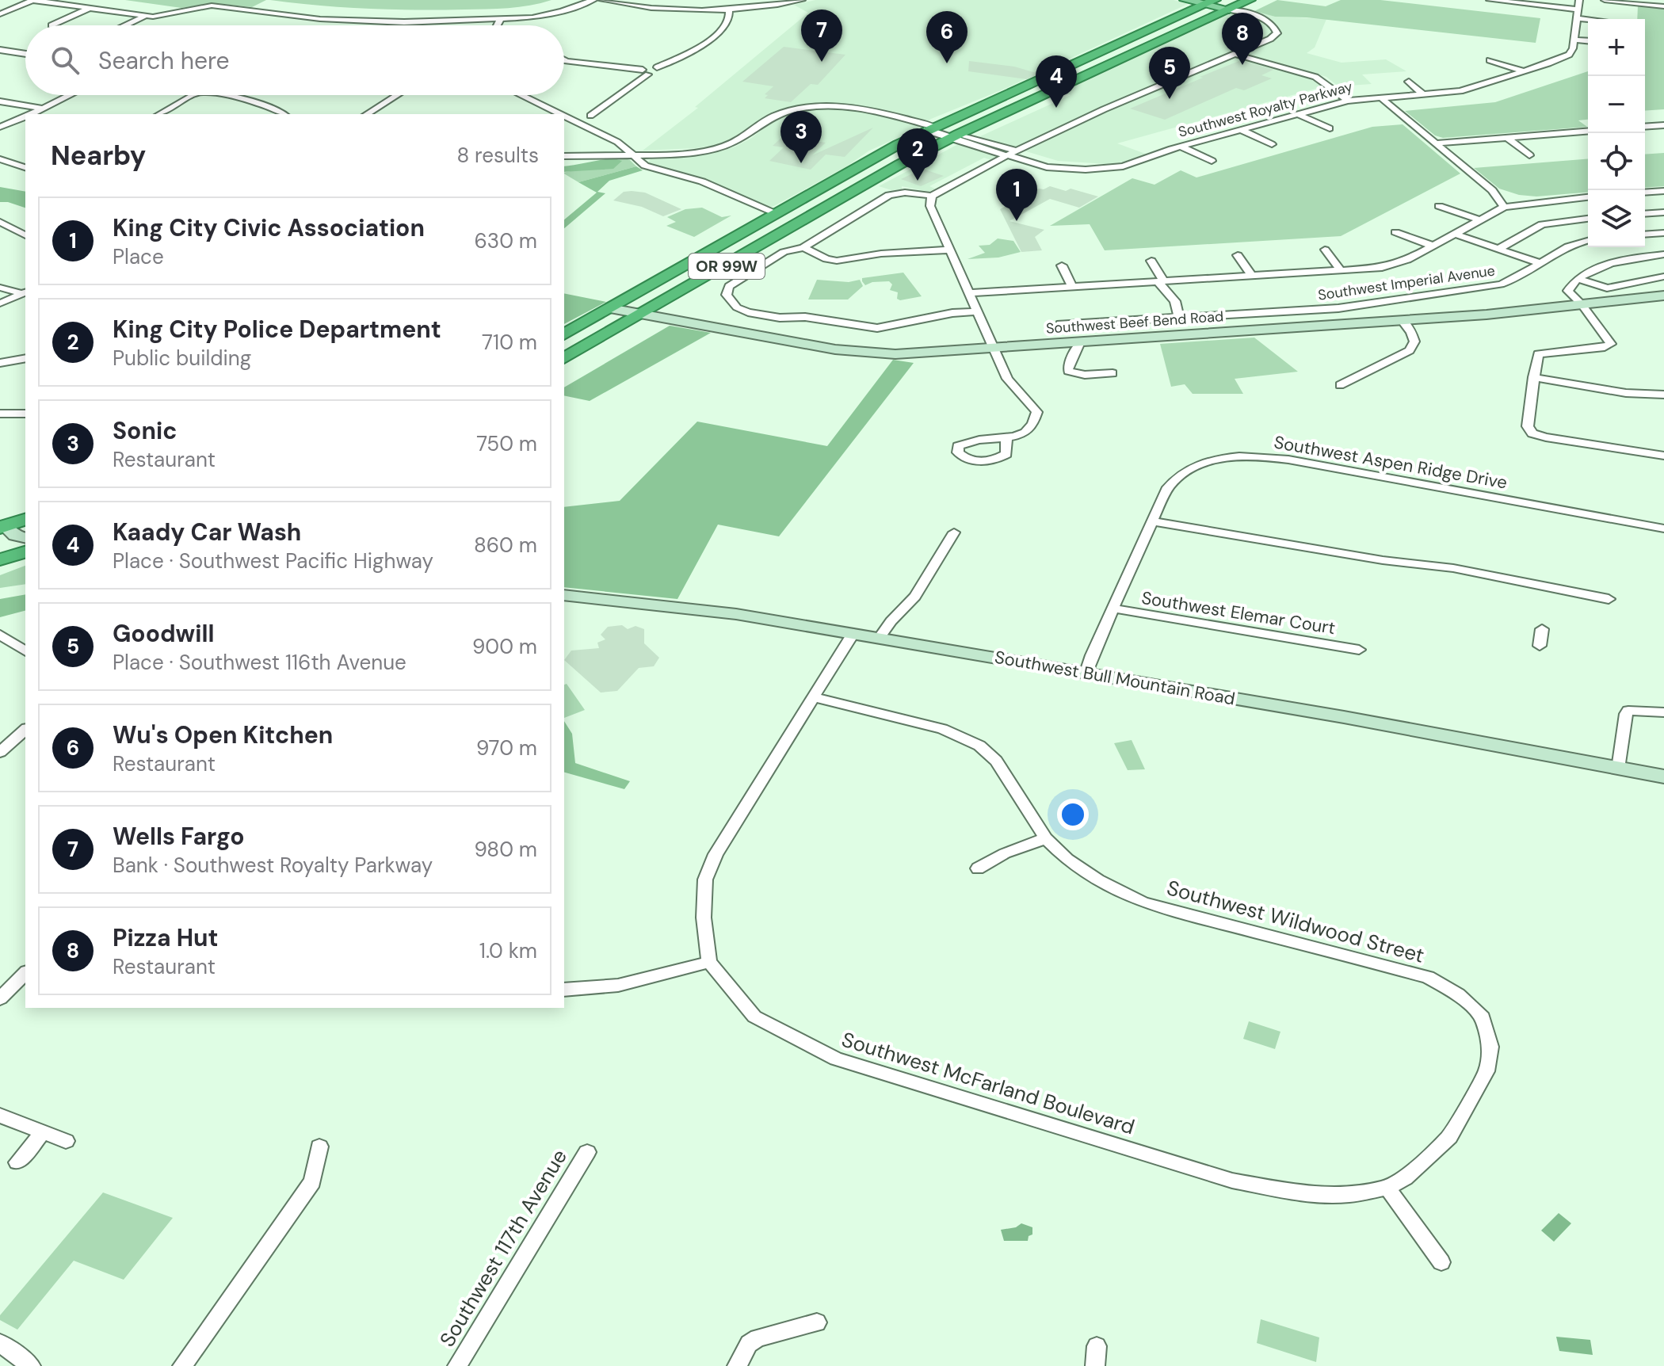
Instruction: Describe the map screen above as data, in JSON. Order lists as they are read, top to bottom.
{
  "streets": {
    "highway": ["OR 99W"],
    "main road": ["Southwest Beef Bend Road", "Southwest Bull Mountain Road"],
    "street": [
      "Southwest Royalty Parkway",
      "Southwest Imperial Avenue",
      "Southwest Aspen Ridge Drive",
      "Southwest Elemar Court",
      "Southwest Wildwood Street",
      "Southwest McFarland Boulevard",
      "Southwest 117th Avenue"
    ]
  },
  "crossings": [
    ["Southwest Royalty Parkway", "OR 99W"],
    ["OR 99W", "Southwest Beef Bend Road"],
    ["Southwest Aspen Ridge Drive", "Southwest Elemar Court"],
    ["Southwest Aspen Ridge Drive", "Southwest Bull Mountain Road"],
    ["Southwest Wildwood Street", "Southwest McFarland Boulevard"]
  ],
  "page": {
    "pins": [
      "7",
      "6",
      "8",
      "5",
      "4",
      "3",
      "2",
      "1"
    ],
    "map_buttons": ["+", "−"],
    "search": "Search here",
    "heading": ["Nearby", "8 results"],
    "list": [
      {
        "mark": "1",
        "name": "King City Civic Association",
        "note": "Place",
        "value": "630 m"
      },
      {
        "mark": "2",
        "name": "King City Police Department",
        "note": "Public building",
        "value": "710 m"
      },
      {
        "mark": "3",
        "name": "Sonic",
        "note": "Restaurant",
        "value": "750 m"
      },
      {
        "mark": "4",
        "name": "Kaady Car Wash",
        "note": "Place · Southwest Pacific Highway",
        "value": "860 m"
      },
      {
        "mark": "5",
        "name": "Goodwill",
        "note": "Place · Southwest 116th Avenue",
        "value": "900 m"
      },
      {
        "mark": "6",
        "name": "Wu's Open Kitchen",
        "note": "Restaurant",
        "value": "970 m"
      },
      {
        "mark": "7",
        "name": "Wells Fargo",
        "note": "Bank · Southwest Royalty Parkway",
        "value": "980 m"
      },
      {
        "mark": "8",
        "name": "Pizza Hut",
        "note": "Restaurant",
        "value": "1.0 km"
      }
    ]
  }
}
